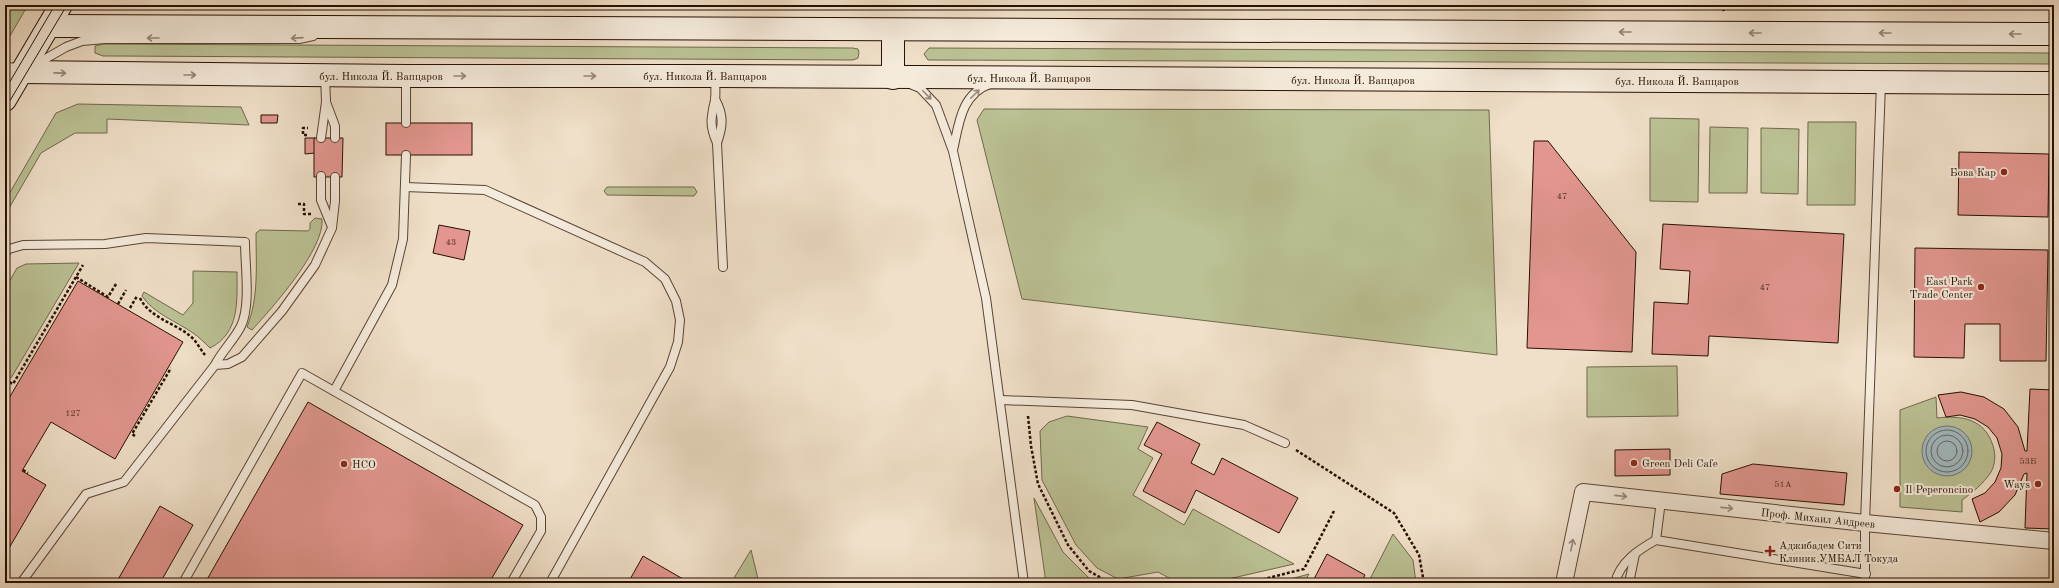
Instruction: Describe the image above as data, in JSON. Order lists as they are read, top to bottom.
{
  "streets": {
    "main road": ["бул. Никола Й. Вапцаров"],
    "street": ["Проф. Михаил Андреев"]
  },
  "one_way": ["Проф. Михаил Андреев"],
  "places": {
    "other": [
      "Бова Кар",
      "East Park Trade Center",
      "Green Deli Cafe",
      "НСО",
      "Ways",
      "Il Peperoncino"
    ],
    "health": ["Аджибадем Сити Клиник УМБАЛ Токуда"]
  },
  "house_numbers": [
    "47",
    "43",
    "47",
    "127",
    "53Б",
    "51А"
  ]
}
